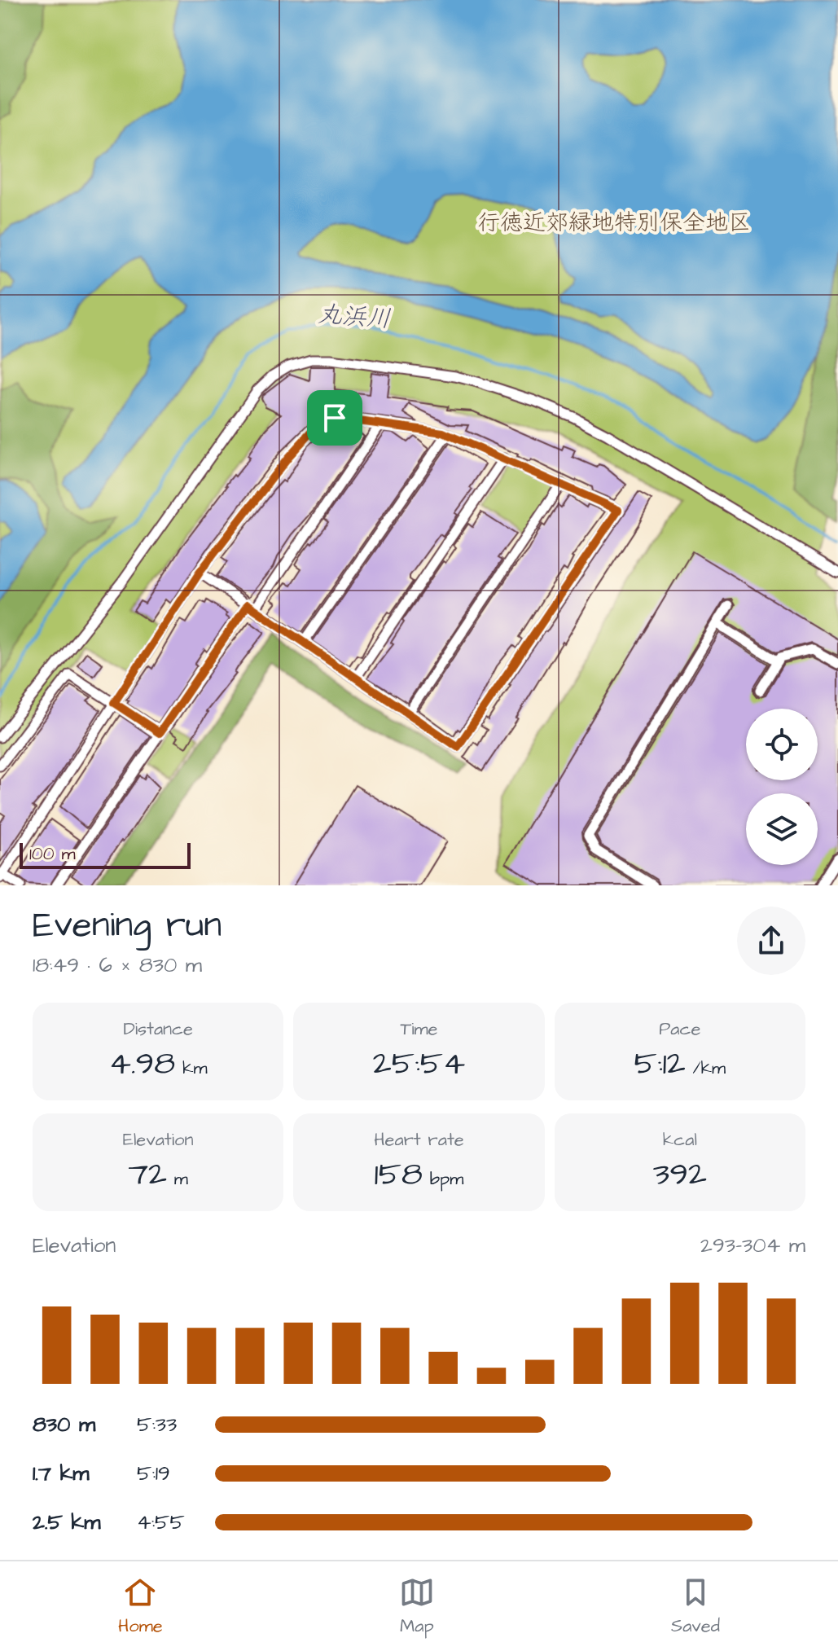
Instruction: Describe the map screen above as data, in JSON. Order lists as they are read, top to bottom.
{
  "water": ["丸浜川"],
  "parks": ["行徳近郊緑地特別保全地区"],
  "scale_bar": "100 m",
  "page": {
    "scale": "100 m",
    "heading": ["Evening run", "18:49 · 6 × 830 m"],
    "stats": [
      ["Distance", "4.98 km"],
      ["Time", "25:54"],
      ["Pace", "5:12 /km"],
      ["Elevation", "72 m"],
      ["Heart rate", "158 bpm"],
      ["kcal", "392"]
    ],
    "chart": ["Elevation", "293–304 m"],
    "list": [
      {
        "name": "830 m",
        "note": "5:33"
      },
      {
        "name": "1.7 km",
        "note": "5:19"
      },
      {
        "name": "2.5 km",
        "note": "4:55"
      }
    ],
    "tabs": ["Home", "Map", "Saved"]
  }
}
